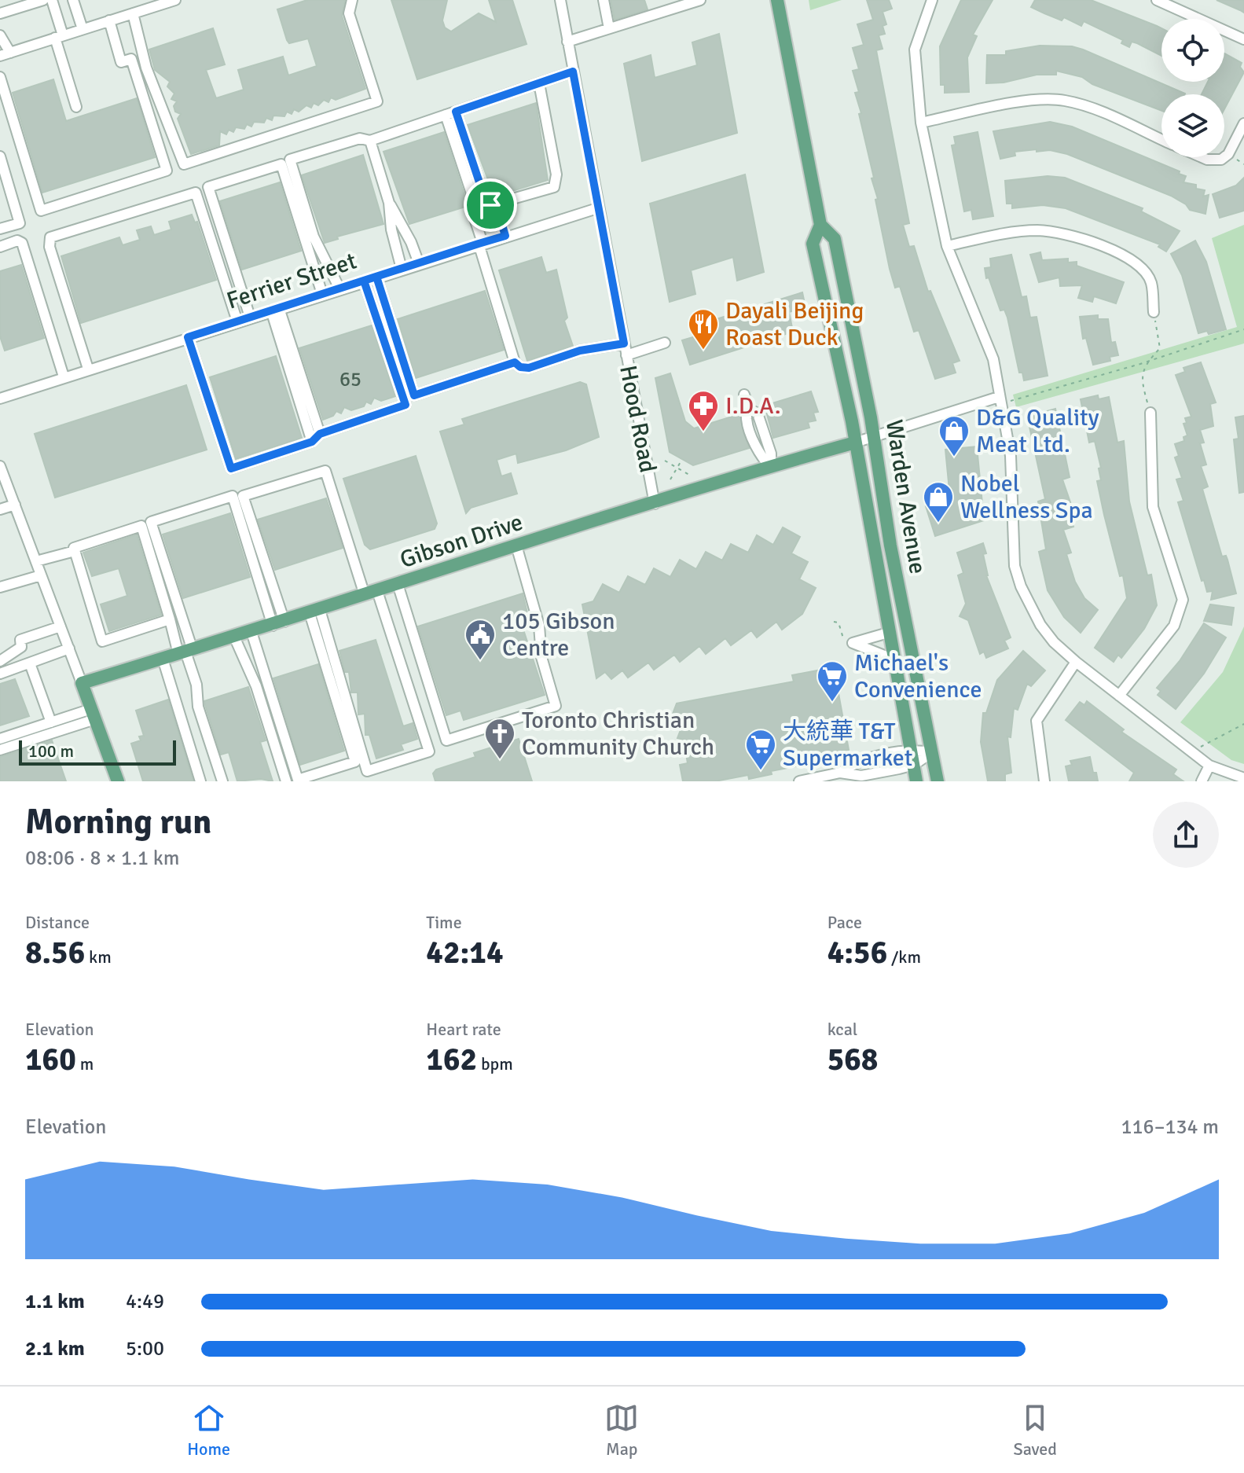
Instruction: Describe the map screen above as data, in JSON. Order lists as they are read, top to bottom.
{
  "streets": {
    "main road": ["Warden Avenue", "Gibson Drive"],
    "street": ["Ferrier Street", "Hood Road"]
  },
  "crossings": [
    ["Ferrier Street", "Hood Road"],
    ["Hood Road", "Gibson Drive"],
    ["Warden Avenue", "Gibson Drive"]
  ],
  "places": {
    "restaurant": ["Dayali Beijing Roast Duck"],
    "pharmacy": ["I.D.A."],
    "shop": ["D&G Quality Meat Ltd.", "Nobel Wellness Spa"],
    "public building": ["105 Gibson Centre"],
    "supermarket": ["Michael's Convenience", "大統華 T&T Supermarket"],
    "church": ["Toronto Christian Community Church"]
  },
  "house_numbers": ["65"],
  "scale_bar": "100 m",
  "page": {
    "scale": "100 m",
    "heading": ["Morning run", "08:06 · 8 × 1.1 km"],
    "stats": [
      ["Distance", "8.56 km"],
      ["Time", "42:14"],
      ["Pace", "4:56 /km"],
      ["Elevation", "160 m"],
      ["Heart rate", "162 bpm"],
      ["kcal", "568"]
    ],
    "chart": ["Elevation", "116–134 m"],
    "list": [
      {
        "name": "1.1 km",
        "note": "4:49"
      },
      {
        "name": "2.1 km",
        "note": "5:00"
      }
    ],
    "tabs": ["Home", "Map", "Saved"]
  }
}
